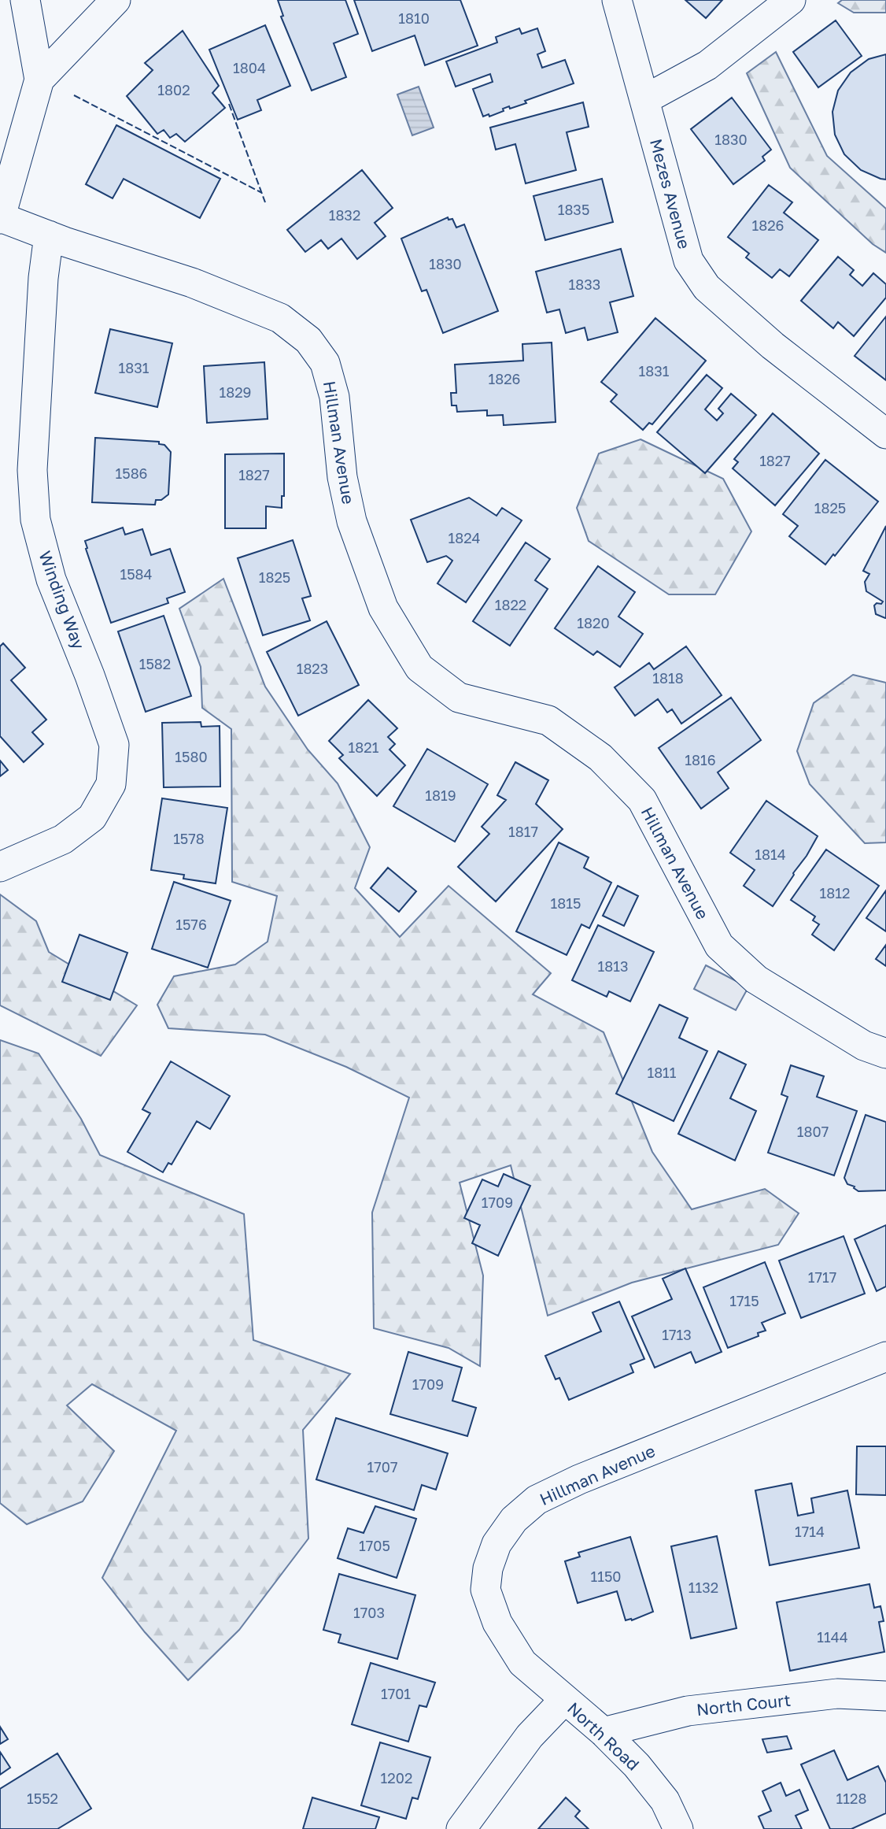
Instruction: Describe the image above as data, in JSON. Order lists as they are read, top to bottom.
{
  "streets": {
    "street": [
      "Mezes Avenue",
      "Hillman Avenue",
      "Winding Way",
      "North Court",
      "North Road"
    ]
  },
  "crossings": [
    ["Hillman Avenue", "Winding Way"],
    ["Hillman Avenue", "North Road"],
    ["North Court", "North Road"]
  ],
  "house_numbers": [
    "1810",
    "1804",
    "1802",
    "1830",
    "1835",
    "1832",
    "1826",
    "1830",
    "1833",
    "1831",
    "1831",
    "1826",
    "1829",
    "1827",
    "1586",
    "1827",
    "1825",
    "1824",
    "1584",
    "1825",
    "1822",
    "1820",
    "1582",
    "1823",
    "1818",
    "1821",
    "1580",
    "1816",
    "1819",
    "1817",
    "1578",
    "1814",
    "1812",
    "1815",
    "1576",
    "1813",
    "1811",
    "1807",
    "1709",
    "1717",
    "1715",
    "1713",
    "1709",
    "1707",
    "1714",
    "1705",
    "1150",
    "1132",
    "1703",
    "1144",
    "1701",
    "1202",
    "1552",
    "1128"
  ]
}
